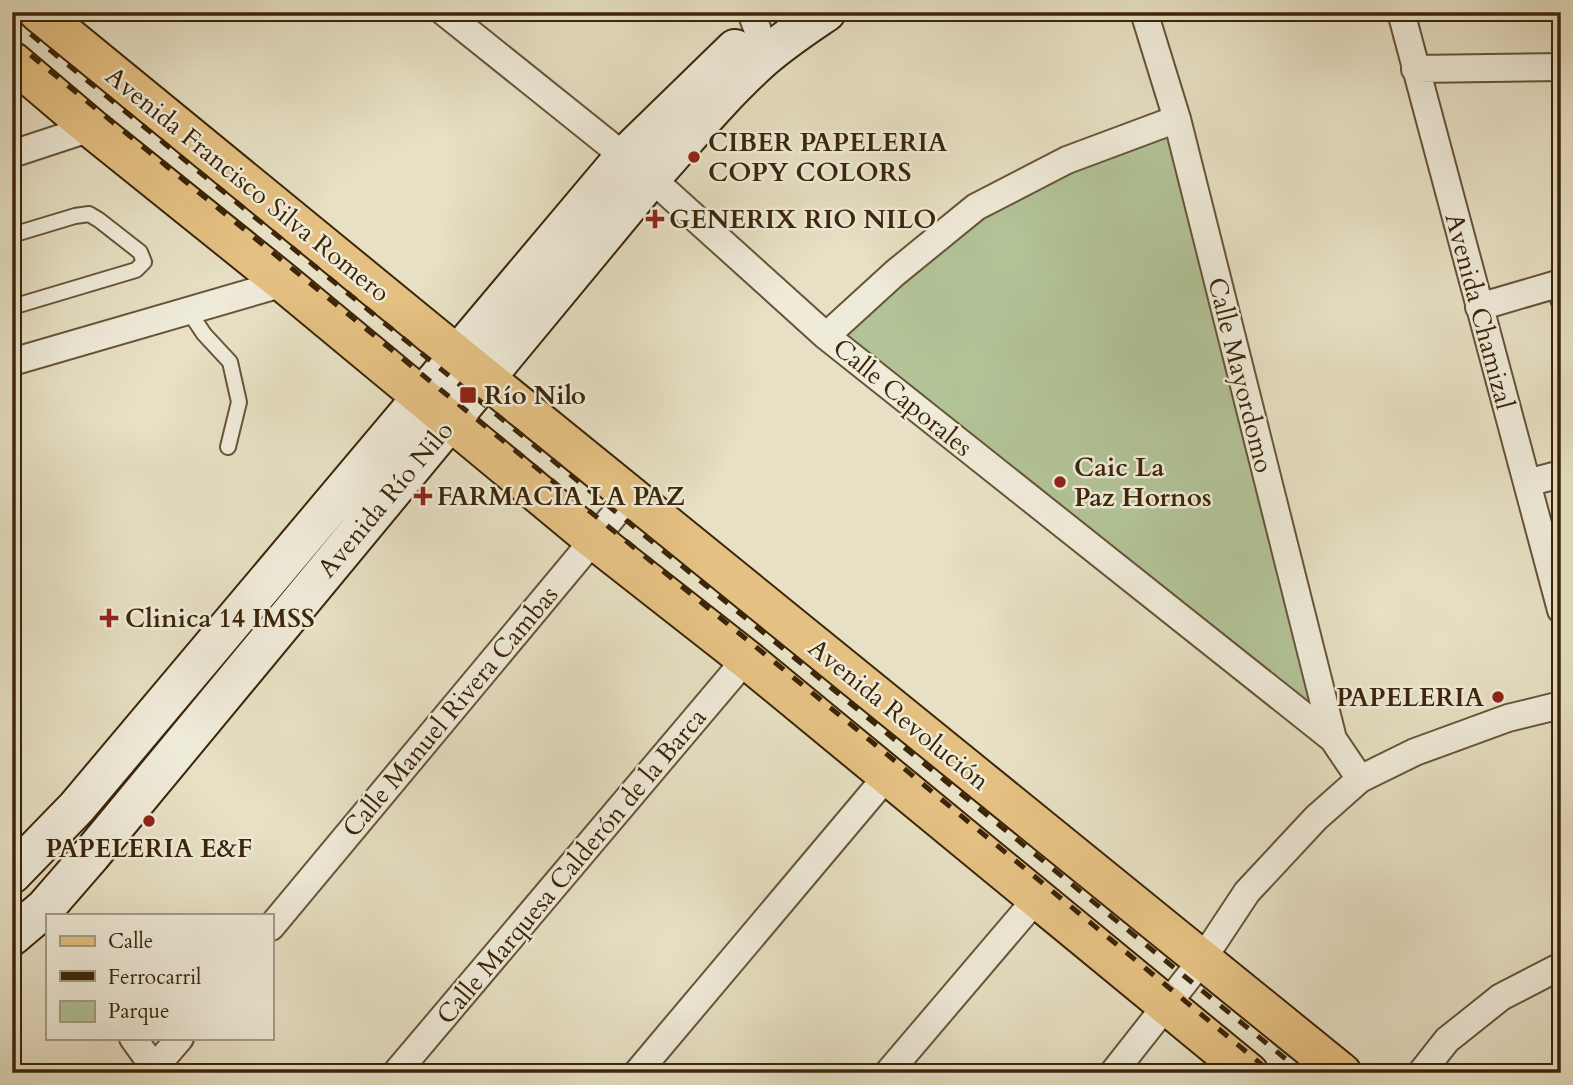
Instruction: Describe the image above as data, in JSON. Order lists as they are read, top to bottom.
{
  "streets": {
    "main road": ["Avenida Francisco Silva Romero", "Avenida Río Nilo", "Avenida Revolución"],
    "street": [
      "Avenida Chamizal",
      "Calle Mayordomo",
      "Calle Caporales",
      "Calle Manuel Rivera Cambas",
      "Calle Marquesa Calderón de la Barca"
    ]
  },
  "crossings": [
    ["Avenida Francisco Silva Romero", "Avenida Río Nilo"],
    ["Avenida Francisco Silva Romero", "Avenida Revolución"],
    ["Calle Mayordomo", "Calle Caporales"],
    ["Calle Caporales", "Avenida Río Nilo"],
    ["Avenida Río Nilo", "Avenida Revolución"],
    ["Calle Manuel Rivera Cambas", "Avenida Revolución"],
    ["Avenida Revolución", "Calle Marquesa Calderón de la Barca"]
  ],
  "places": {
    "other": [
      "CIBER PAPELERIA COPY COLORS",
      "Caic La Paz Hornos",
      "PAPELERIA",
      "PAPELERIA E&F"
    ],
    "health": ["GENERIX RIO NILO", "FARMACIA LA PAZ", "Clinica 14 IMSS"],
    "transit": ["Río Nilo"]
  },
  "legend": ["Calle", "Ferrocarril", "Parque"]
}
